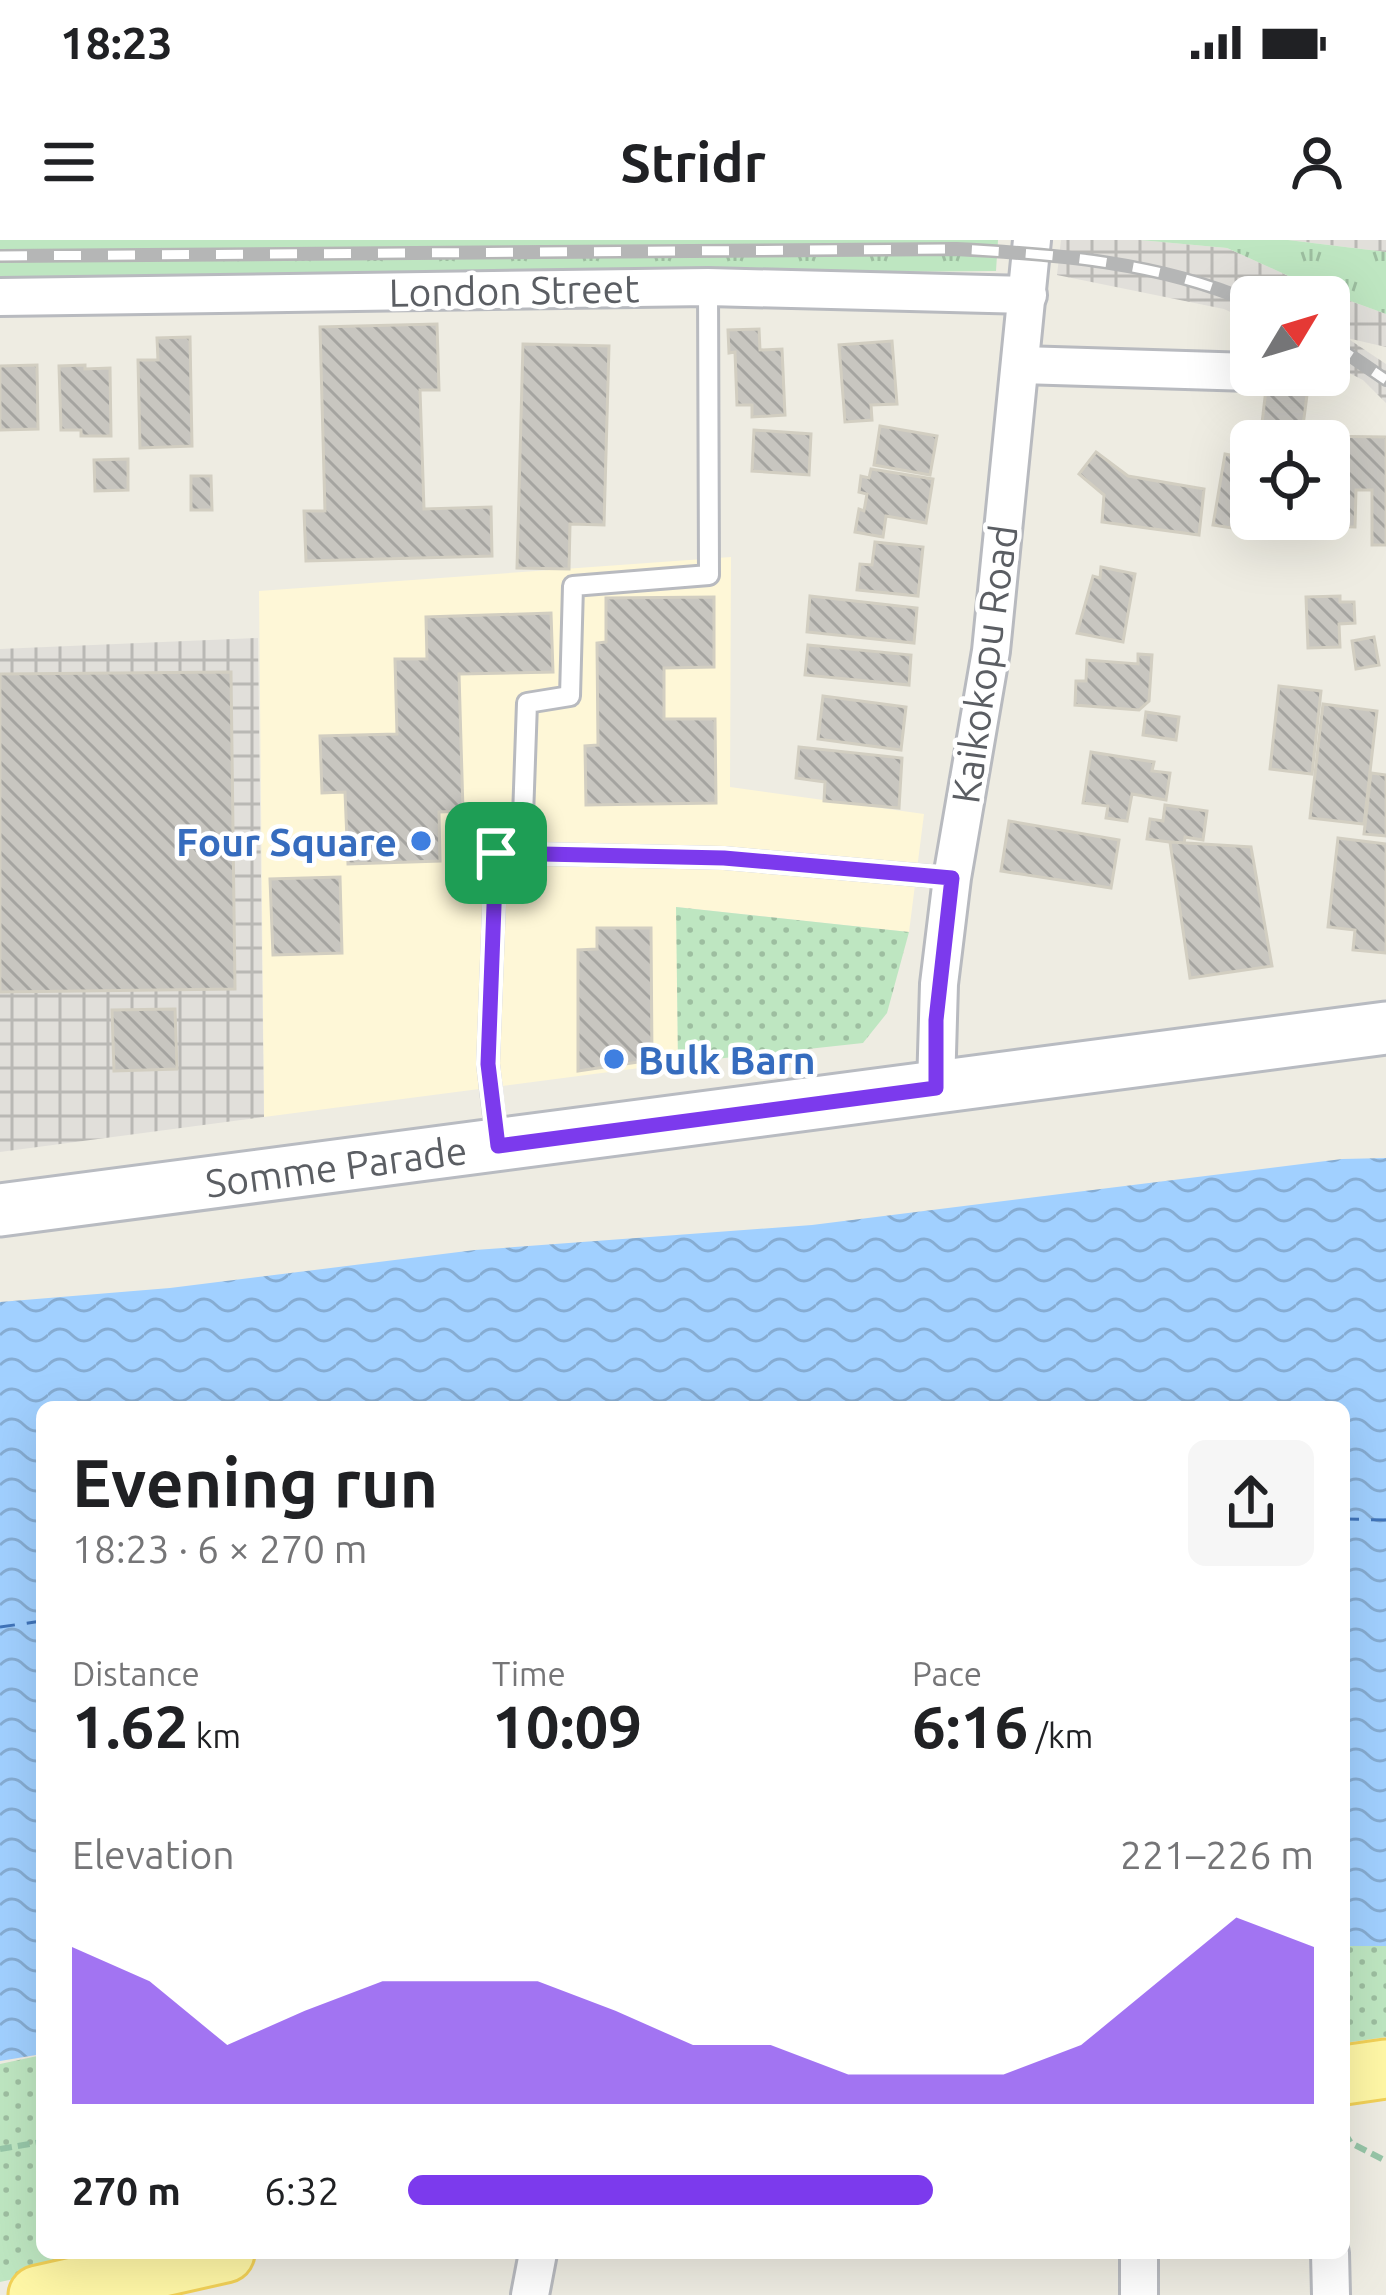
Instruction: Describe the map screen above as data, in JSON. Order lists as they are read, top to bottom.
{
  "streets": {
    "main road": ["Somme Parade"],
    "street": ["London Street", "Kaikokopu Road"]
  },
  "crossings": [
    ["London Street", "Kaikokopu Road"],
    ["Kaikokopu Road", "Somme Parade"]
  ],
  "places": ["Four Square", "Bulk Barn"],
  "north": "top right",
  "page": {
    "status": "18:23",
    "header": "Stridr",
    "heading": ["Evening run", "18:23 · 6 × 270 m"],
    "stats": [
      ["Distance", "1.62 km"],
      ["Time", "10:09"],
      ["Pace", "6:16 /km"]
    ],
    "chart": ["Elevation", "221–226 m"],
    "list": [
      {
        "name": "270 m",
        "note": "6:32"
      }
    ]
  }
}
